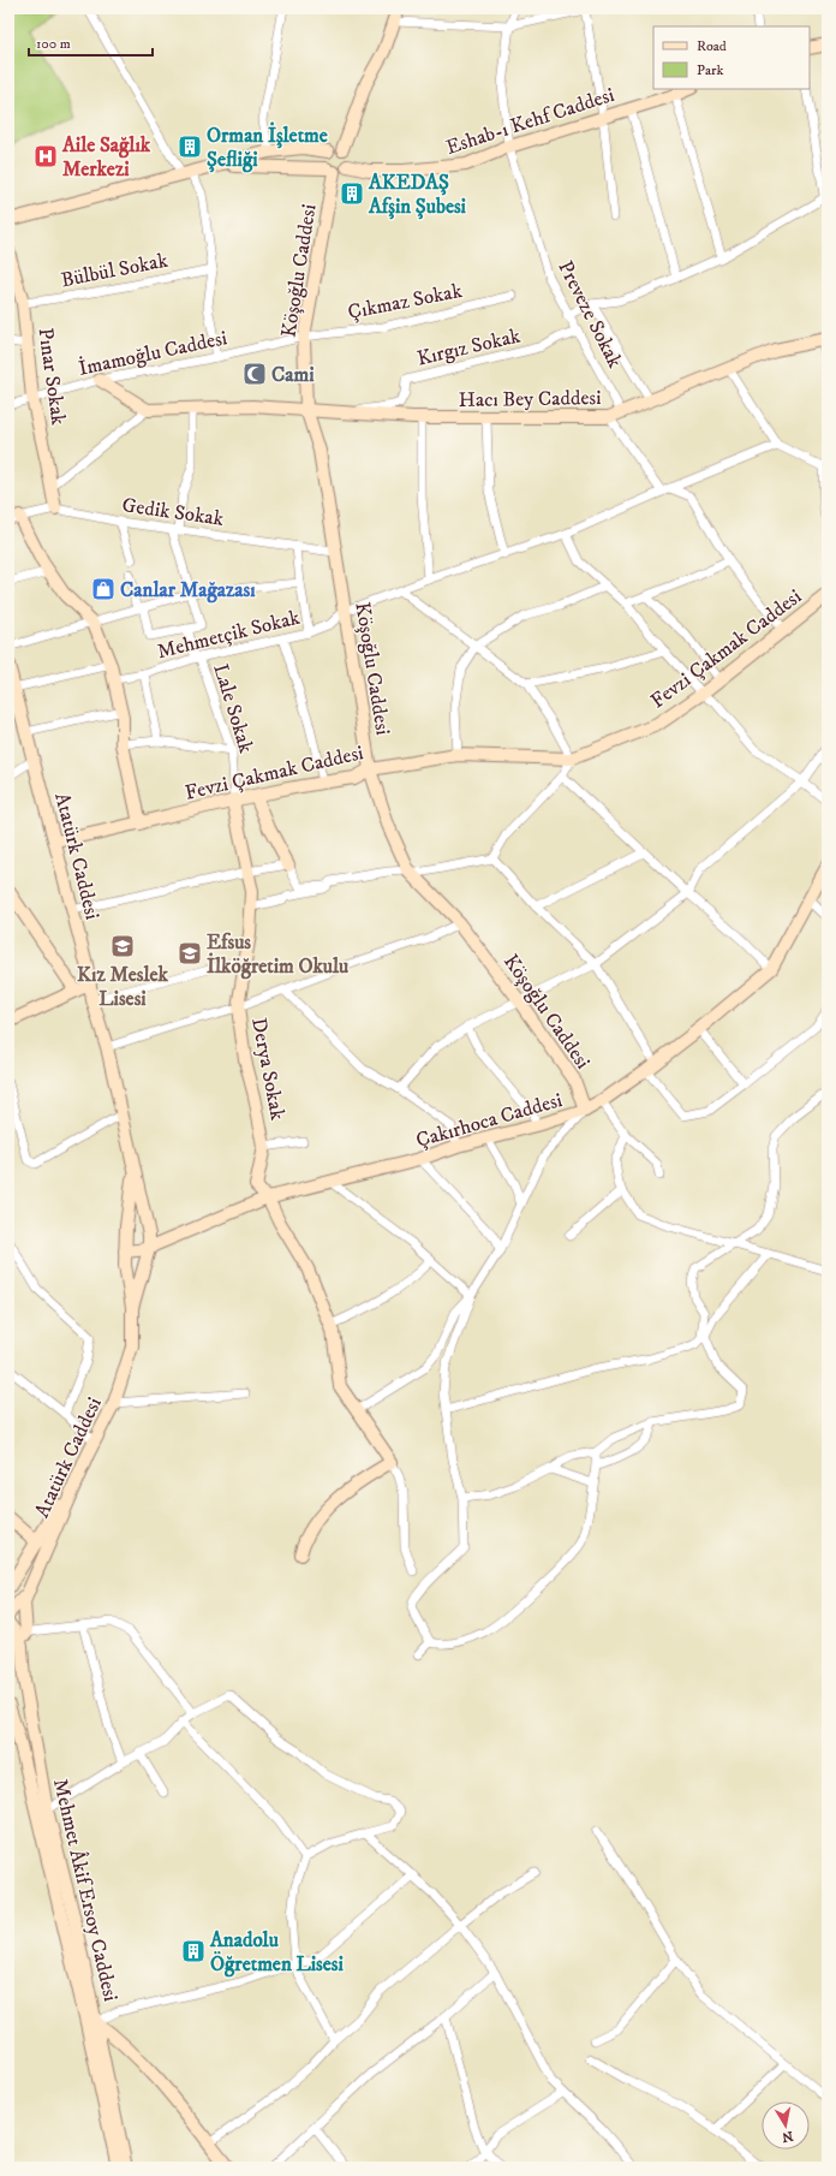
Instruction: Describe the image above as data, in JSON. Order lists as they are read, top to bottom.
{
  "streets": {
    "street": [
      "Eshab-ı Kehf Caddesi",
      "Bülbül Sokak",
      "Köşoğlu Caddesi",
      "Çıkmaz Sokak",
      "Preveze Sokak",
      "Kırgız Sokak",
      "İmamoğlu Caddesi",
      "Pınar Sokak",
      "Hacı Bey Caddesi",
      "Gedik Sokak",
      "Mehmetçik Sokak",
      "Fevzi Çakmak Caddesi",
      "Lale Sokak",
      "Atatürk Caddesi",
      "Derya Sokak",
      "Çakırhoca Caddesi",
      "Mehmet Âkif Ersoy Caddesi"
    ]
  },
  "crossings": [
    ["Eshab-ı Kehf Caddesi", "Köşoğlu Caddesi"],
    ["Eshab-ı Kehf Caddesi", "Preveze Sokak"],
    ["Bülbül Sokak", "Pınar Sokak"],
    ["Köşoğlu Caddesi", "Çıkmaz Sokak"],
    ["Köşoğlu Caddesi", "İmamoğlu Caddesi"],
    ["Köşoğlu Caddesi", "Hacı Bey Caddesi"],
    ["Köşoğlu Caddesi", "Gedik Sokak"],
    ["Köşoğlu Caddesi", "Mehmetçik Sokak"],
    ["Köşoğlu Caddesi", "Fevzi Çakmak Caddesi"],
    ["Köşoğlu Caddesi", "Çakırhoca Caddesi"],
    ["Çıkmaz Sokak", "İmamoğlu Caddesi"],
    ["Preveze Sokak", "Kırgız Sokak"],
    ["Preveze Sokak", "Hacı Bey Caddesi"],
    ["Kırgız Sokak", "Hacı Bey Caddesi"],
    ["İmamoğlu Caddesi", "Pınar Sokak"],
    ["Pınar Sokak", "Gedik Sokak"],
    ["Mehmetçik Sokak", "Lale Sokak"],
    ["Fevzi Çakmak Caddesi", "Lale Sokak"],
    ["Fevzi Çakmak Caddesi", "Atatürk Caddesi"],
    ["Fevzi Çakmak Caddesi", "Derya Sokak"],
    ["Lale Sokak", "Derya Sokak"],
    ["Atatürk Caddesi", "Çakırhoca Caddesi"],
    ["Atatürk Caddesi", "Mehmet Âkif Ersoy Caddesi"],
    ["Derya Sokak", "Çakırhoca Caddesi"]
  ],
  "places": {
    "building": ["Orman İşletme Şefliği", "AKEDAŞ Afşin Şubesi", "Anadolu Öğretmen Lisesi"],
    "hospital": ["Aile Sağlık Merkezi"],
    "mosque": ["Cami"],
    "shop": ["Canlar Mağazası"],
    "school or university": ["Kız Meslek Lisesi", "Efsus İlköğretim Okulu"]
  },
  "legend": ["Road", "Park"],
  "scale_bar": "100 m",
  "north": "bottom"
}
